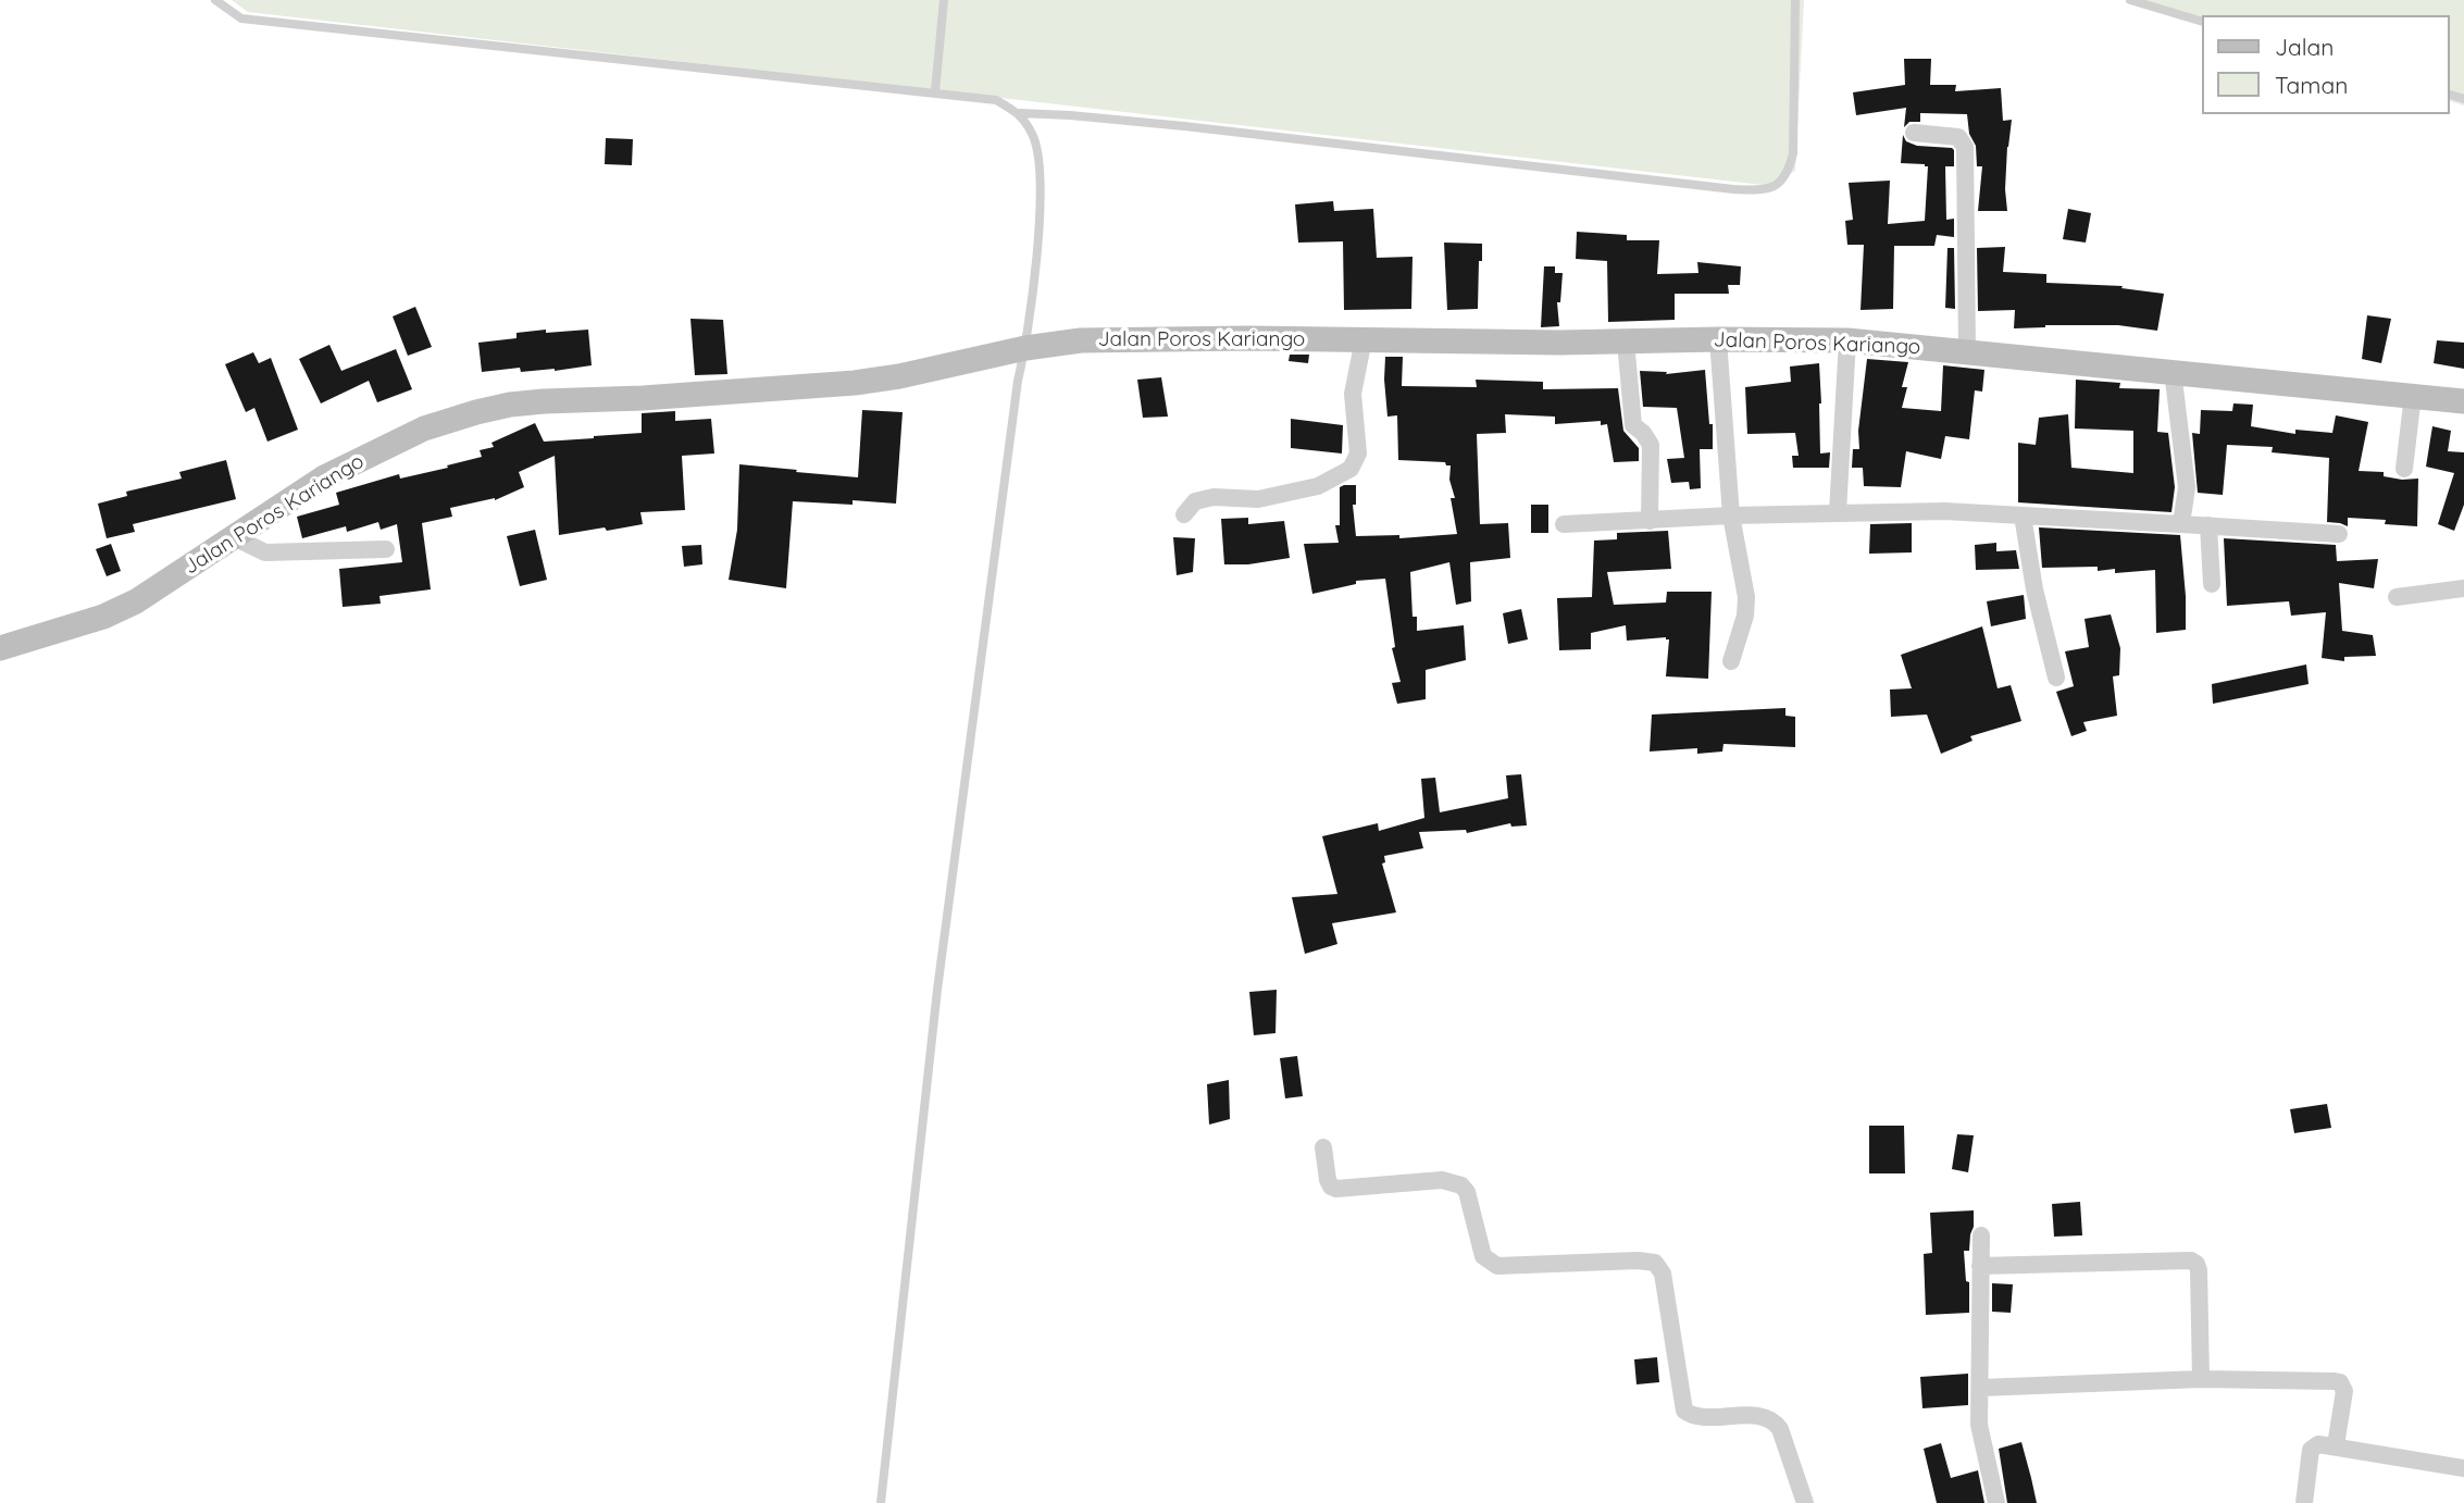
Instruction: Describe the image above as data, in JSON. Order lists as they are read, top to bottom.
{
  "streets": {
    "main road": ["Jalan Poros Kariango"]
  },
  "legend": ["Jalan", "Taman"]
}
